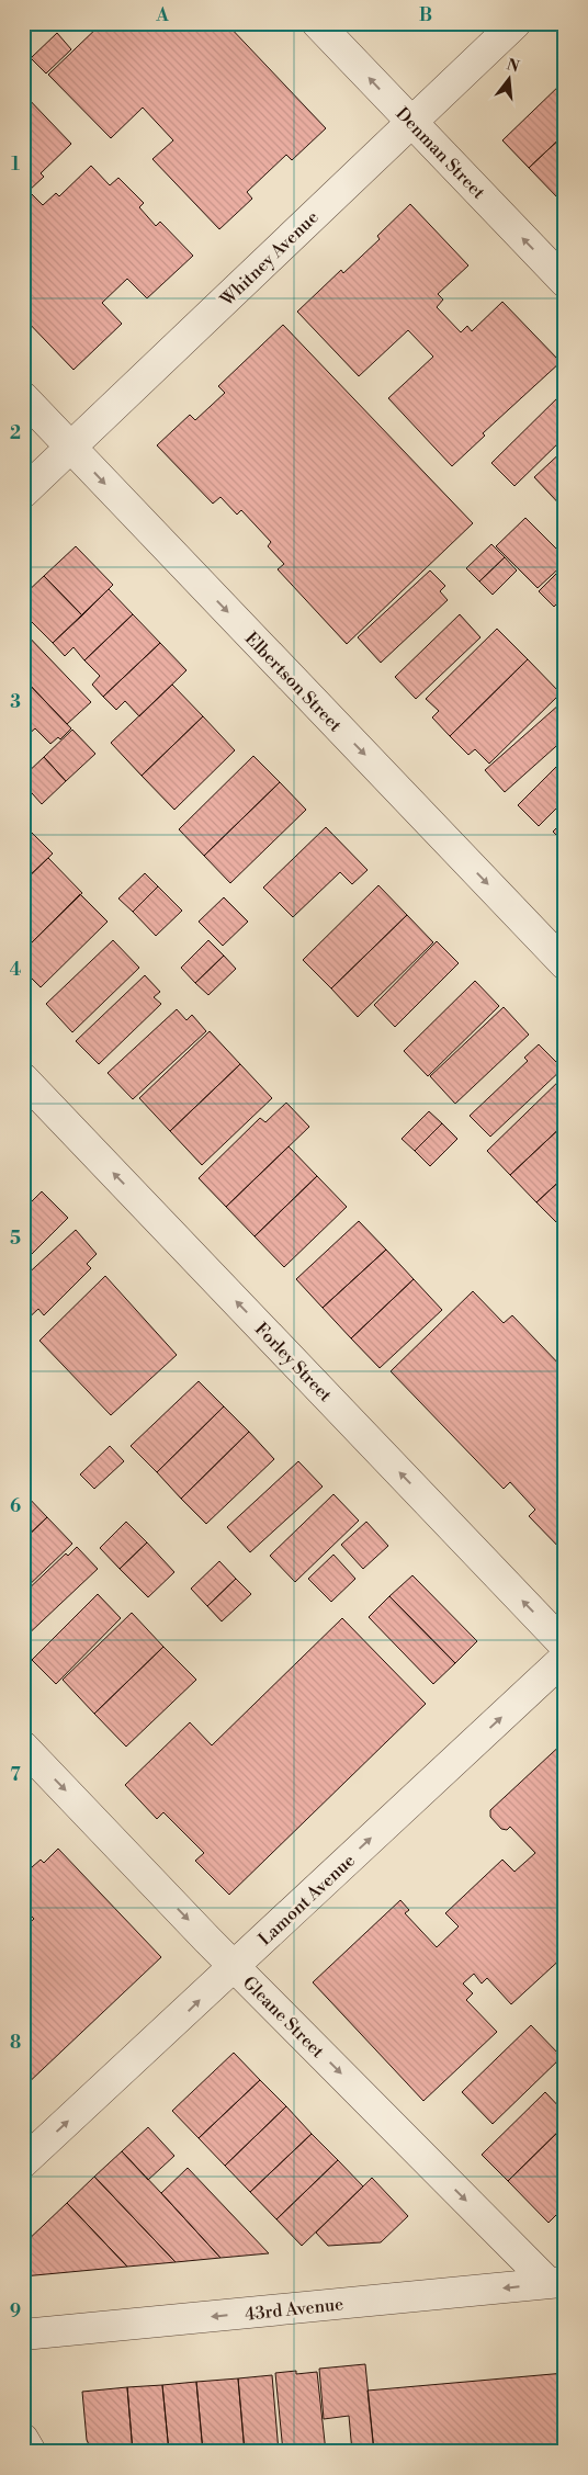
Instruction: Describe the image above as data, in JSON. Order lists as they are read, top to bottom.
{
  "streets": {
    "street": [
      "Denman Street",
      "Whitney Avenue",
      "Elbertson Street",
      "Forley Street",
      "Lamont Avenue",
      "Gleane Street",
      "43rd Avenue"
    ]
  },
  "crossings": [
    ["Denman Street", "Whitney Avenue"],
    ["Whitney Avenue", "Elbertson Street"],
    ["Lamont Avenue", "Gleane Street"],
    ["Gleane Street", "43rd Avenue"]
  ],
  "one_way": [
    "Denman Street",
    "Elbertson Street",
    "Forley Street",
    "Lamont Avenue",
    "Gleane Street",
    "43rd Avenue"
  ],
  "north": "top",
  "grid": {
    "columns": ["A", "B"],
    "rows": [
      "1",
      "2",
      "3",
      "4",
      "5",
      "6",
      "7",
      "8",
      "9"
    ]
  }
}
